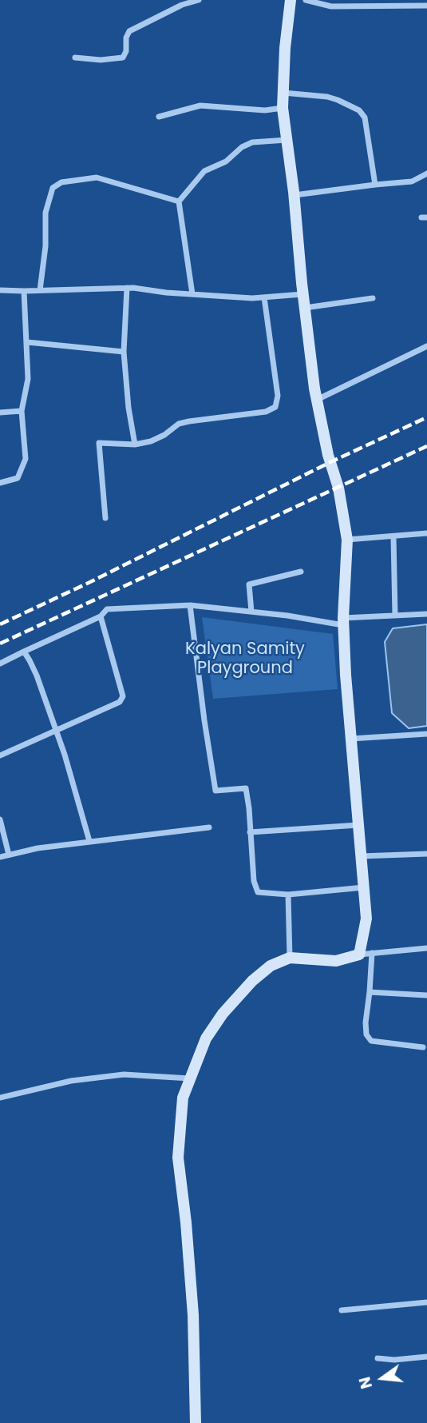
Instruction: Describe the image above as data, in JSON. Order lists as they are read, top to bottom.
{
  "parks": ["Kalyan Samity Playground"],
  "north": "left"
}
